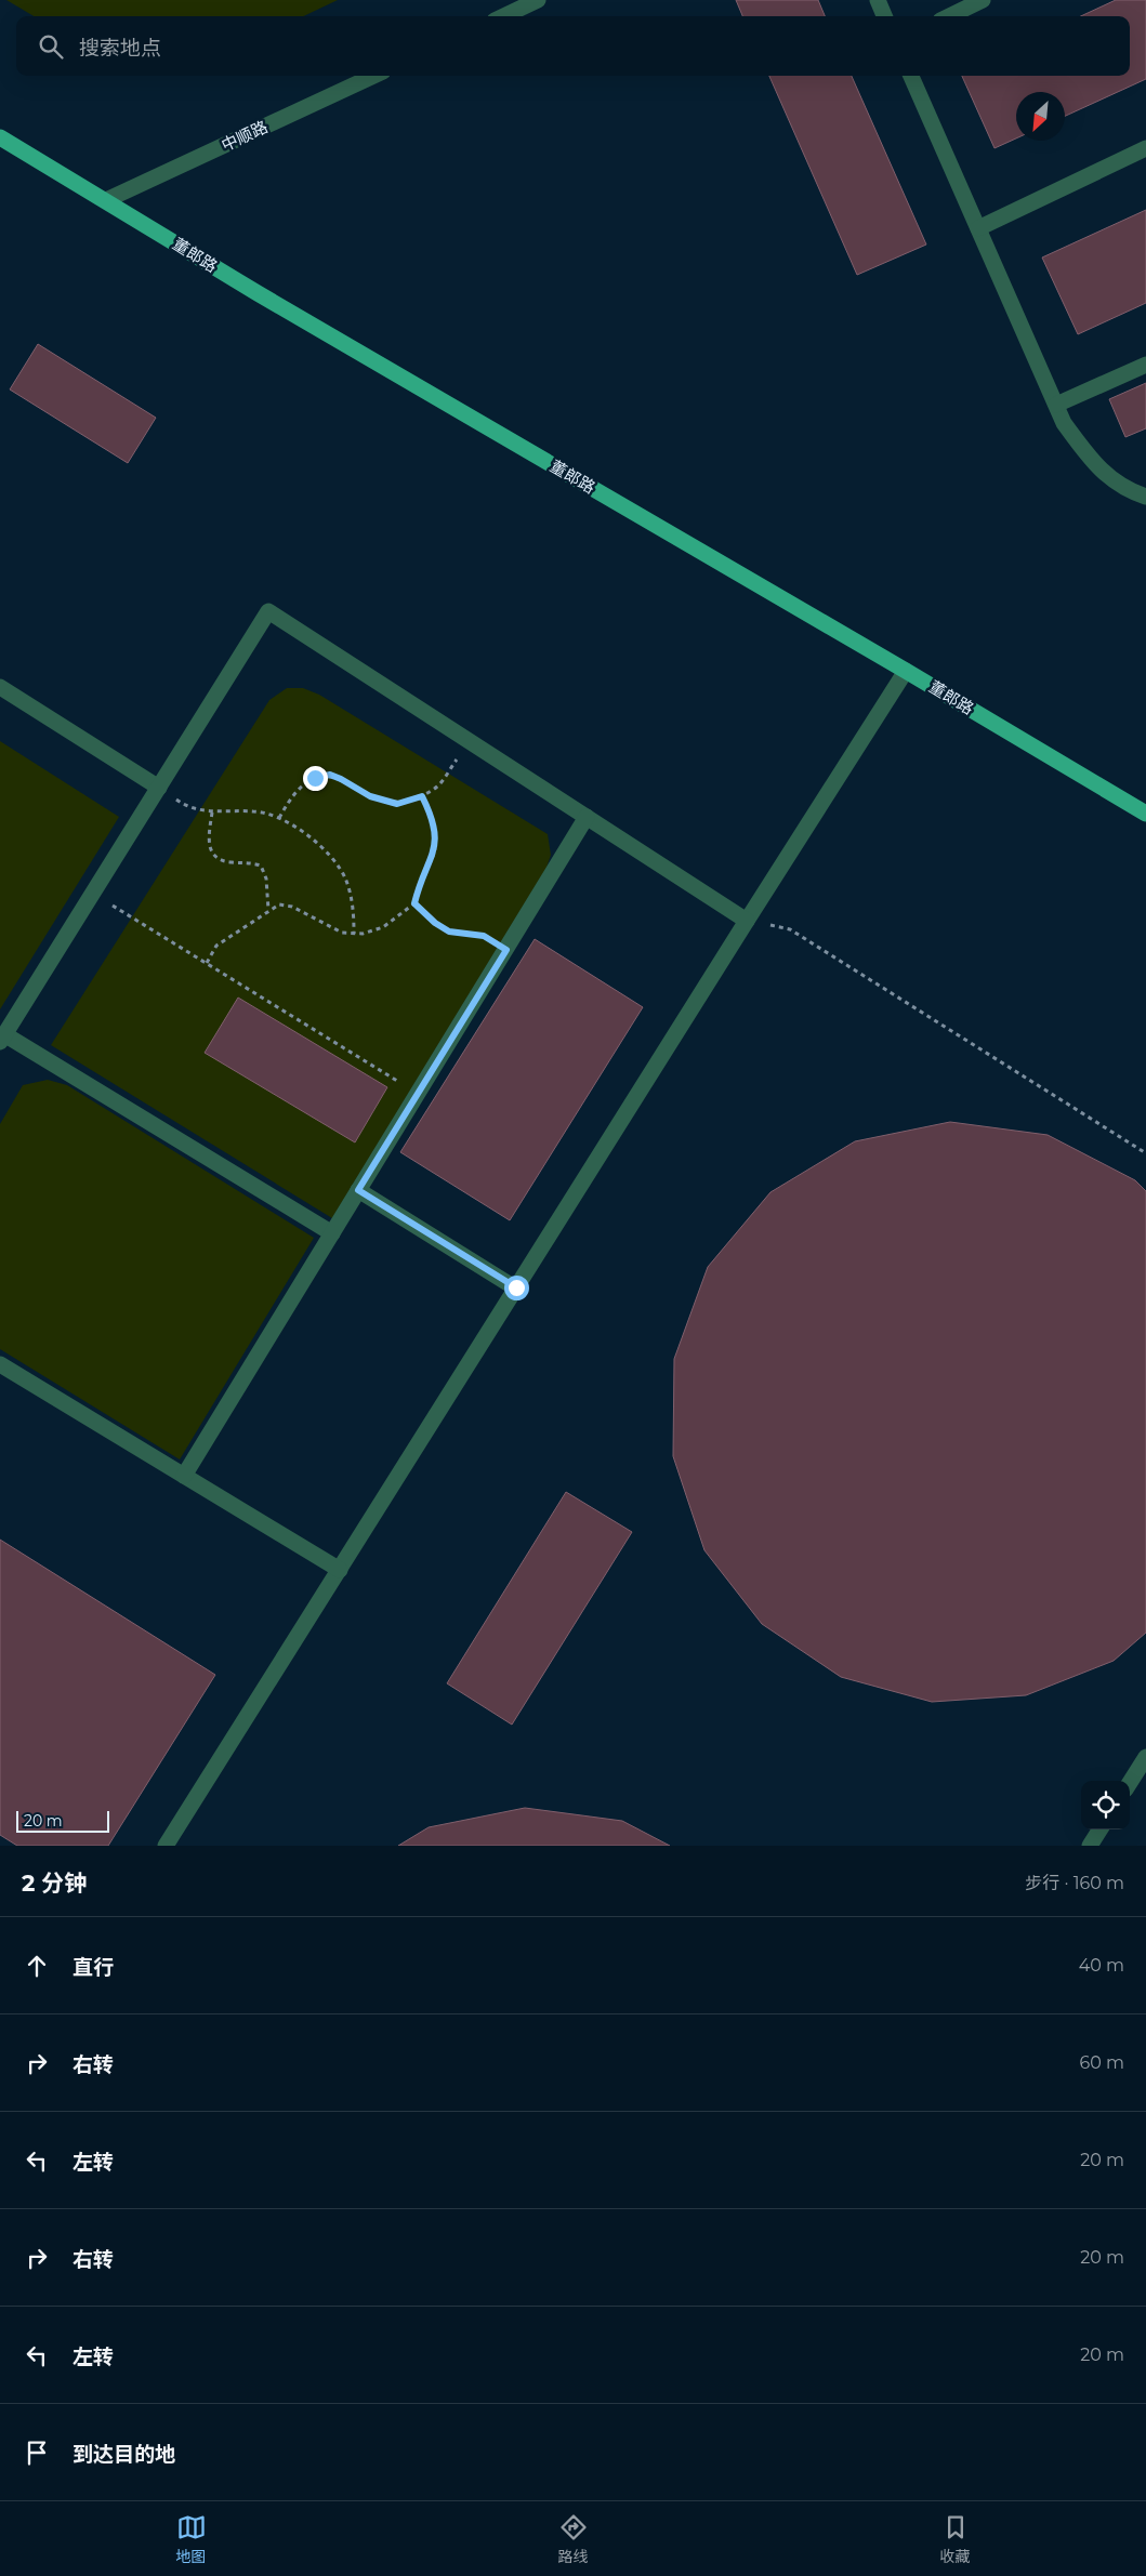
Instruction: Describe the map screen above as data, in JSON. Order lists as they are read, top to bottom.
{
  "streets": {
    "main road": ["董郎路"],
    "street": ["中顺路"]
  },
  "crossings": [
    ["中顺路", "董郎路"]
  ],
  "scale_bar": "20 m",
  "north": "bottom left",
  "page": {
    "search": "搜索地点",
    "scale": "20 m",
    "heading": ["2 分钟", "步行 · 160 m"],
    "list": [
      ["直行", "40 m"],
      ["右转", "60 m"],
      ["左转", "20 m"],
      ["右转", "20 m"],
      ["左转", "20 m"],
      "到达目的地"
    ],
    "nav": ["地图", "路线", "收藏"]
  }
}
